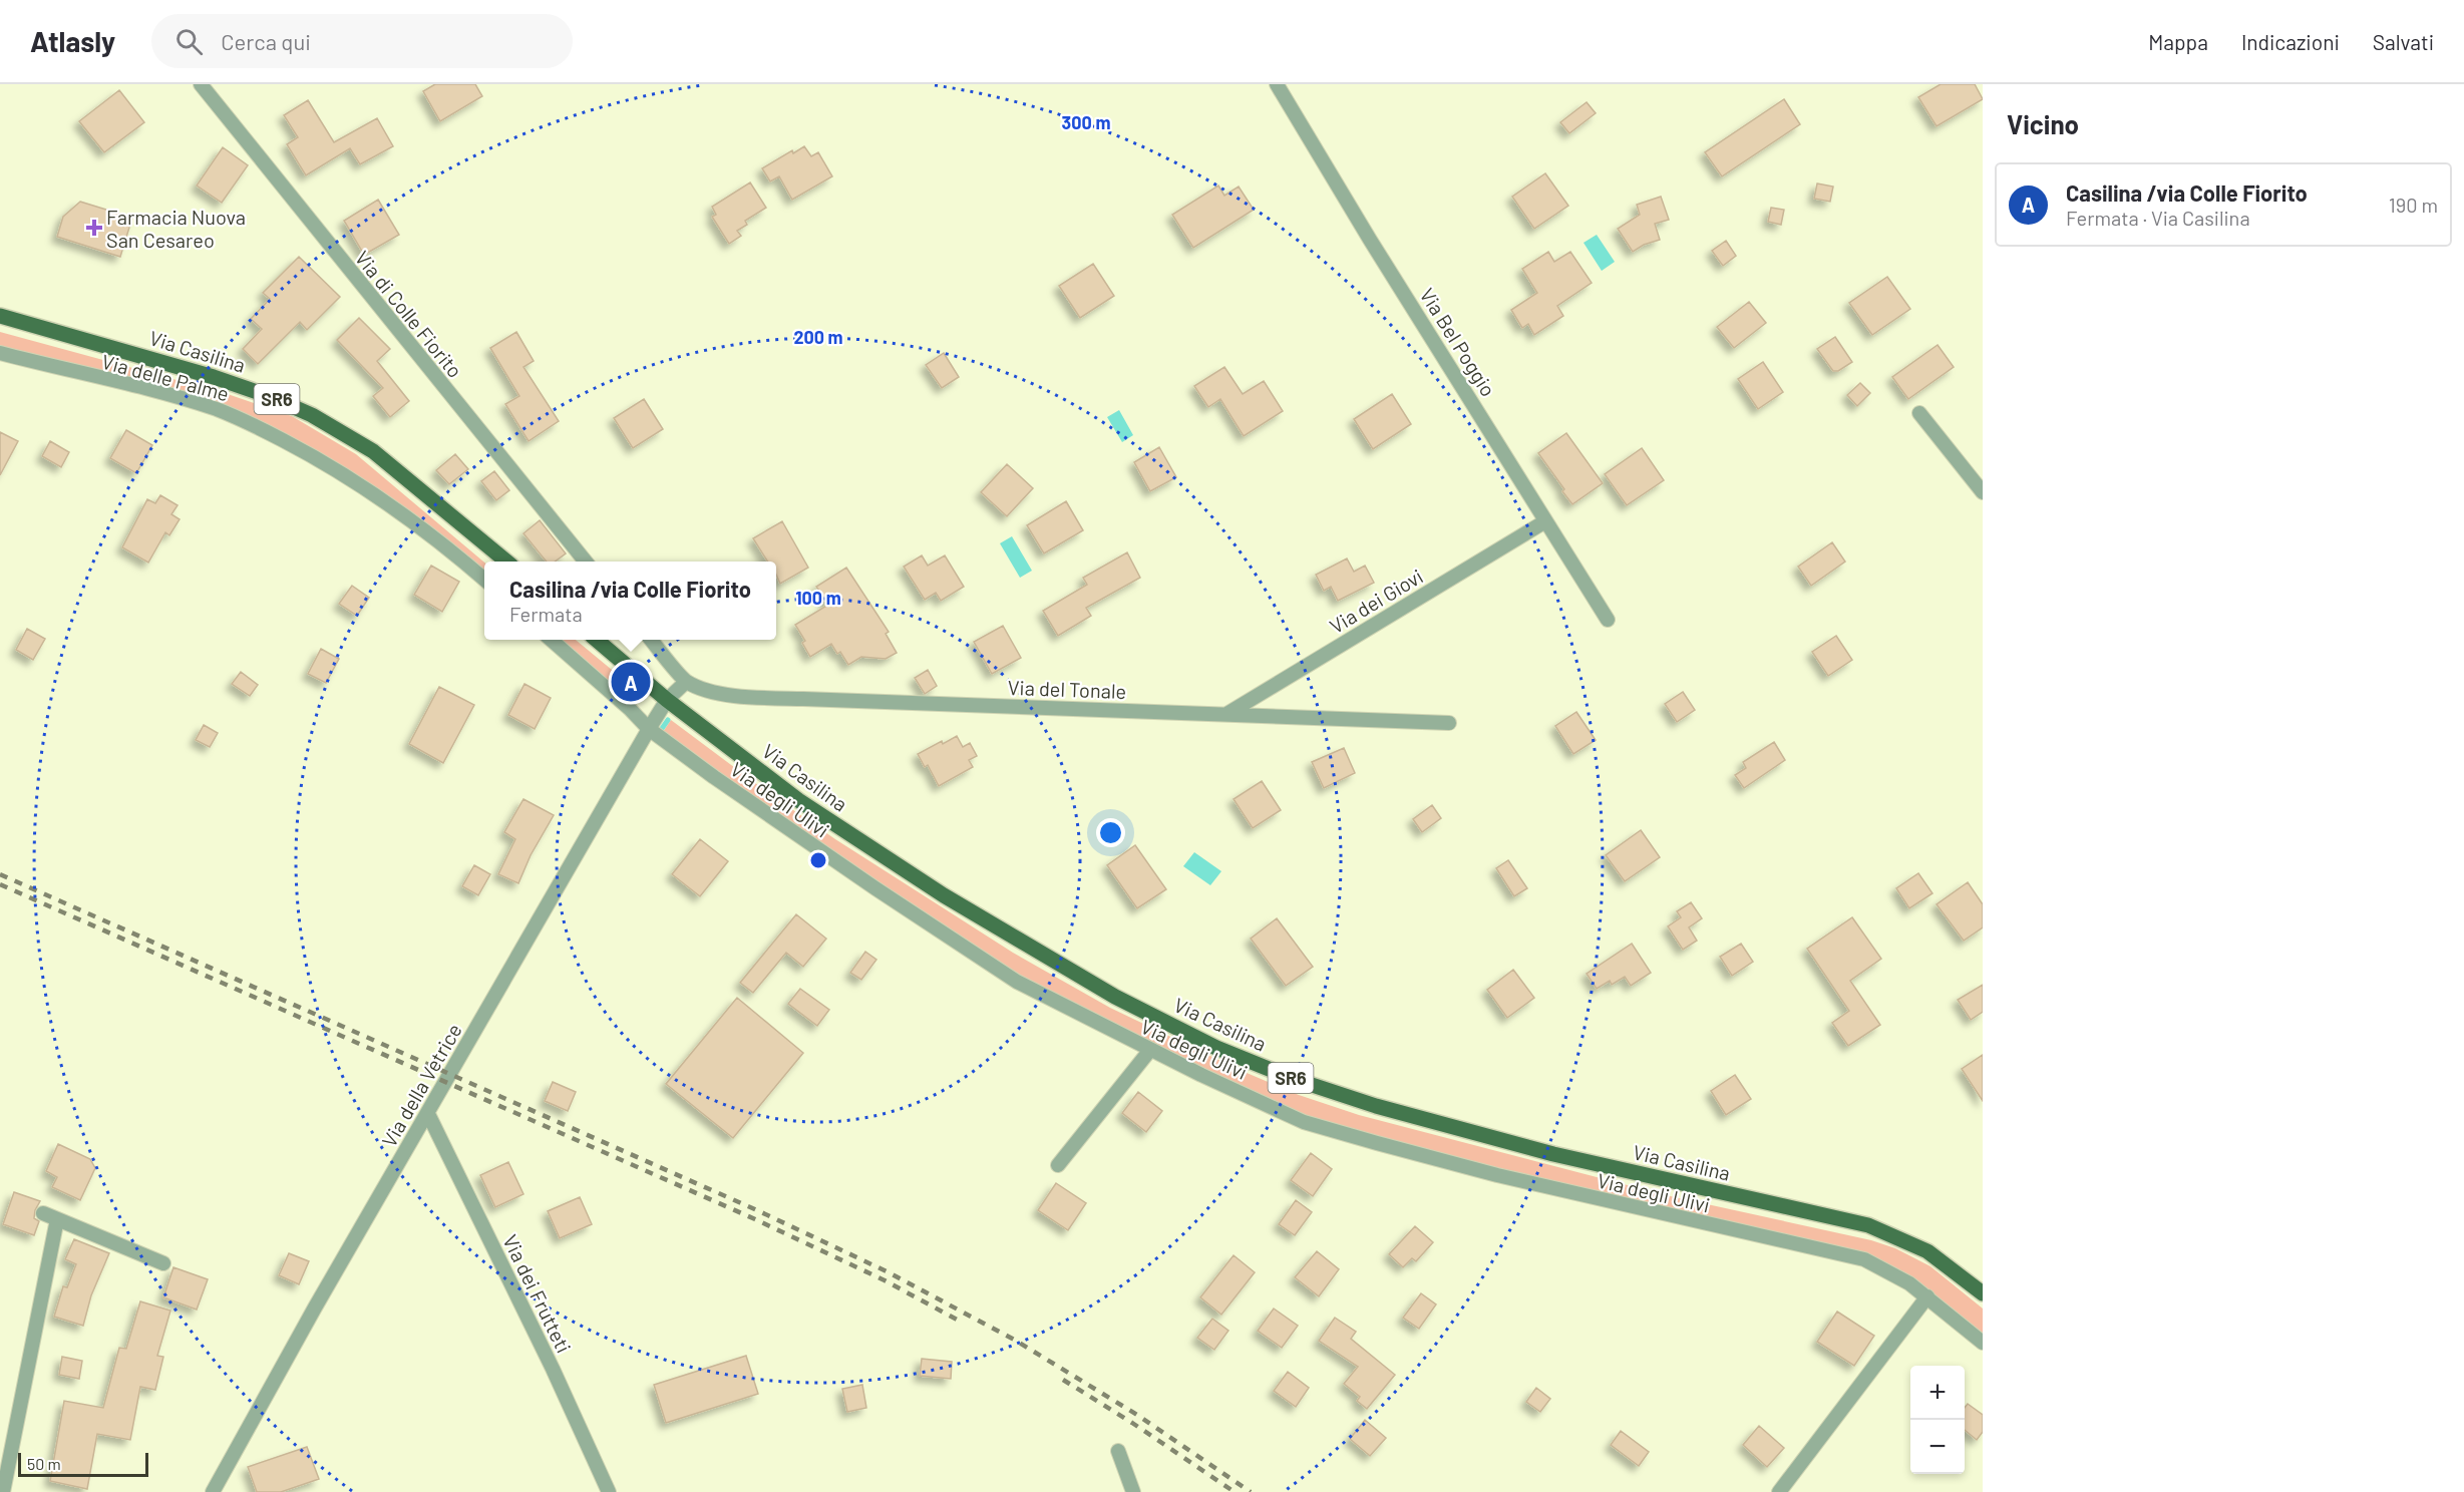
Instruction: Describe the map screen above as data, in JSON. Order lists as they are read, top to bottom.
{
  "streets": {
    "main road": ["Via Casilina", "SR6"],
    "street": [
      "Via di Colle Fiorito",
      "Via Bel Poggio",
      "Via delle Palme",
      "Via dei Giovi",
      "Via del Tonale",
      "Via degli Ulivi",
      "Via della Vetrice",
      "Via dei Frutteti"
    ]
  },
  "crossings": [
    ["Via Bel Poggio", "Via dei Giovi"],
    ["Via Casilina", "Via della Vetrice"],
    ["Via dei Giovi", "Via del Tonale"],
    ["Via del Tonale", "Via della Vetrice"],
    ["Via degli Ulivi", "Via della Vetrice"],
    ["Via della Vetrice", "Via dei Frutteti"]
  ],
  "places": {
    "health": ["Farmacia Nuova San Cesareo"]
  },
  "scale_bar": "50 m",
  "page": {
    "header": "Atlasly",
    "search": "Cerca qui",
    "nav": ["Mappa", "Indicazioni", "Salvati"],
    "heading": "Vicino",
    "list": [
      {
        "mark": "A",
        "name": "Casilina /via Colle Fiorito",
        "note": "Fermata · Via Casilina",
        "value": "190 m"
      }
    ],
    "popup": ["Casilina /via Colle Fiorito", "Fermata"],
    "pins": "A",
    "map_buttons": ["+", "−"],
    "scale": "50 m"
  },
  "rings": ["300 m", "200 m", "100 m"]
}
